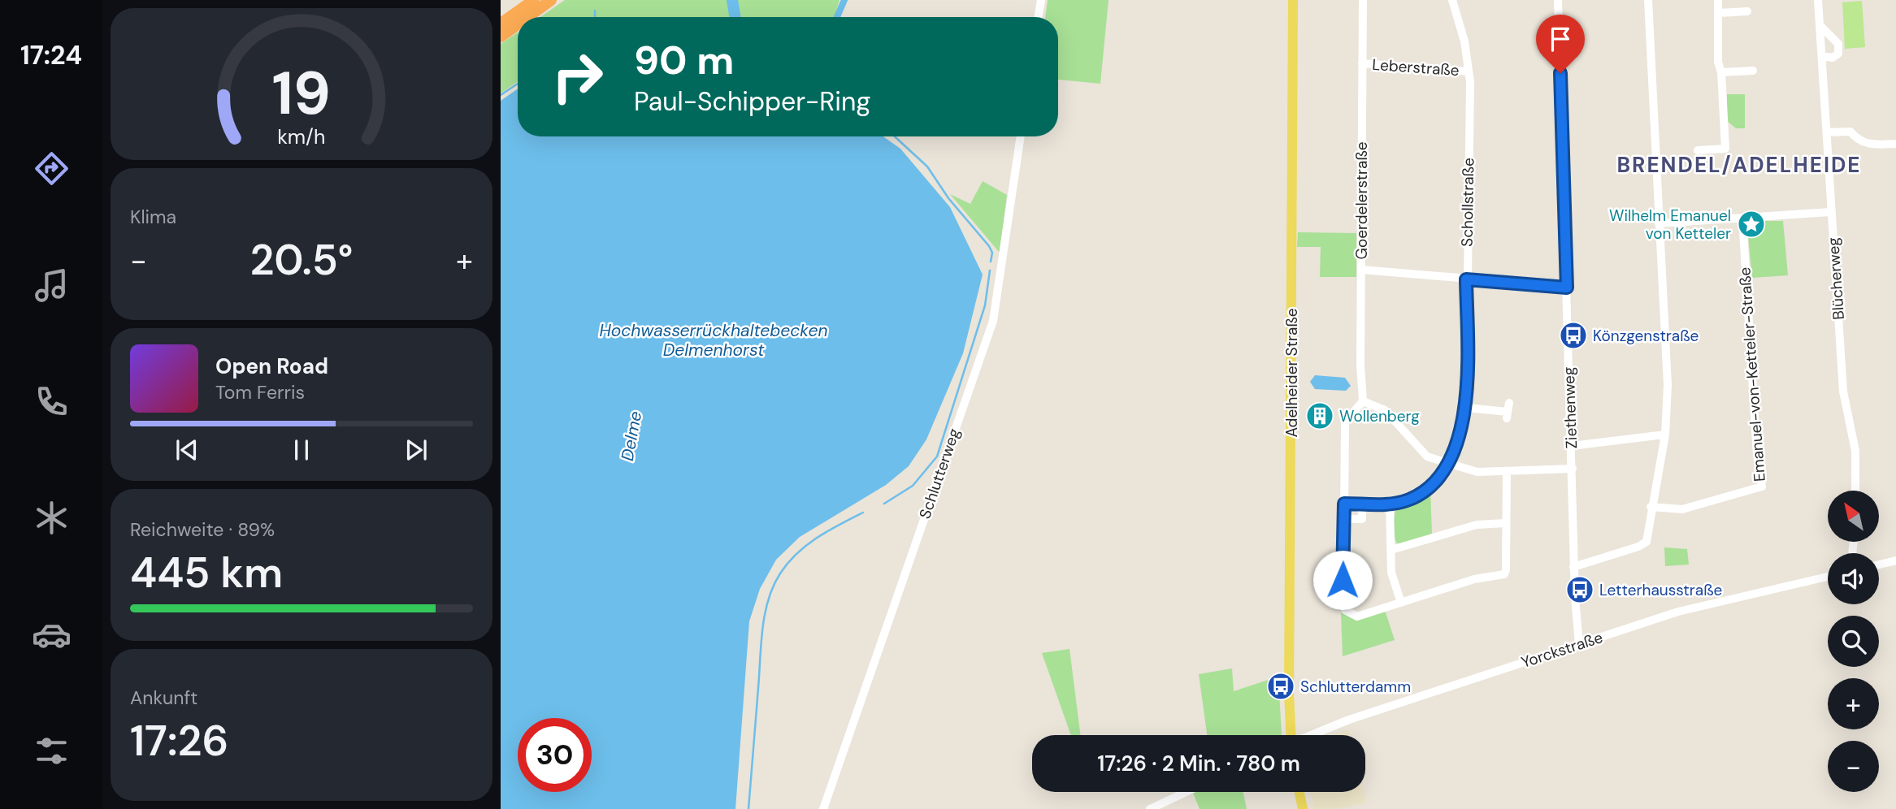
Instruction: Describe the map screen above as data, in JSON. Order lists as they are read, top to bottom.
{
  "streets": {
    "main road": ["Adelheider Straße"],
    "street": [
      "Leberstraße",
      "Goerdelerstraße",
      "Schollstraße",
      "Blücherweg",
      "Emanuel-von-Ketteler-Straße",
      "Ziethenweg",
      "Schlutterweg",
      "Yorckstraße"
    ]
  },
  "crossings": [
    ["Leberstraße", "Goerdelerstraße"],
    ["Leberstraße", "Schollstraße"],
    ["Ziethenweg", "Yorckstraße"]
  ],
  "districts": ["BRENDEL/ADELHEIDE"],
  "water": ["Hochwasserrückhaltebecken Delmenhorst", "Delme"],
  "places": {
    "place": ["Wilhelm Emanuel von Ketteler"],
    "bus stop": ["Könzgenstraße", "Letterhausstraße", "Schlutterdamm"],
    "building": ["Wollenberg"]
  },
  "north": "top left",
  "page": {
    "tabs": "17:24",
    "turn": ["90 m", "Paul-Schipper-Ring"],
    "tile": [
      "Klima",
      ["Reichweite · 89%", "445 km"],
      ["Ankunft", "17:26"]
    ],
    "heat": ["−", "20.5°", "+"],
    "song": ["Open Road", "Tom Ferris"],
    "map_buttons": ["+", "−"],
    "limit": "30",
    "trip": "17:26 · 2 Min. · 780 m",
    "gauge": ["19", "km/h"]
  }
}
